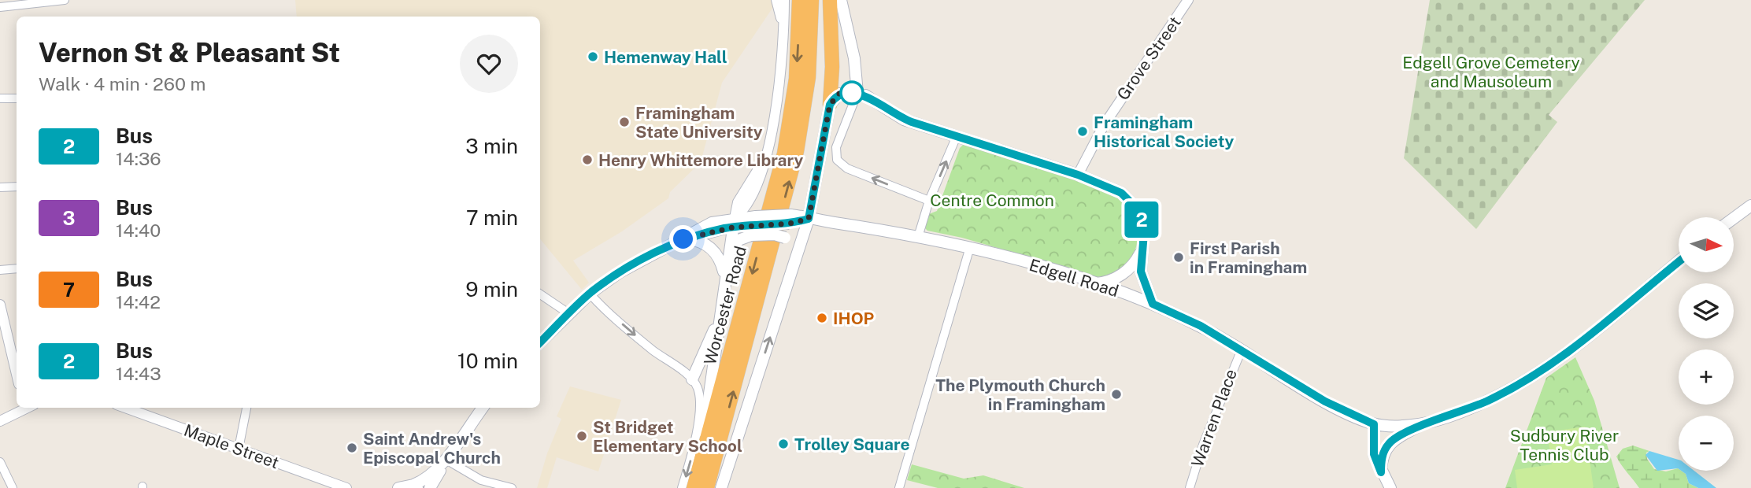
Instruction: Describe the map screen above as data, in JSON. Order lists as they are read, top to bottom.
{
  "streets": {
    "highway": ["Worcester Road"],
    "main road": ["Edgell Road"],
    "street": ["Grove Street", "Warren Place", "Maple Street"]
  },
  "crossings": [
    ["Edgell Road", "Worcester Road"],
    ["Edgell Road", "Warren Place"]
  ],
  "parks": ["Edgell Grove Cemetery and Mausoleum", "Centre Common", "Sudbury River Tennis Club"],
  "places": [
    "Hemenway Hall",
    "Framingham State University",
    "Framingham Historical Society",
    "Henry Whittemore Library",
    "First Parish in Framingham",
    "IHOP",
    "The Plymouth Church in Framingham",
    "St Bridget Elementary School",
    "Trolley Square",
    "Saint Andrew's Episcopal Church"
  ],
  "lines": ["bus line 2"],
  "north": "right",
  "page": {
    "on_map": "2",
    "heading": ["Vernon St & Pleasant St", "Walk · 4 min · 260 m"],
    "list": [
      {
        "mark": "2",
        "name": "Bus",
        "note": "14:36",
        "value": "3 min"
      },
      {
        "mark": "3",
        "name": "Bus",
        "note": "14:40",
        "value": "7 min"
      },
      {
        "mark": "7",
        "name": "Bus",
        "note": "14:42",
        "value": "9 min"
      },
      {
        "mark": "2",
        "name": "Bus",
        "note": "14:43",
        "value": "10 min"
      }
    ],
    "map_buttons": ["+", "−"]
  }
}
